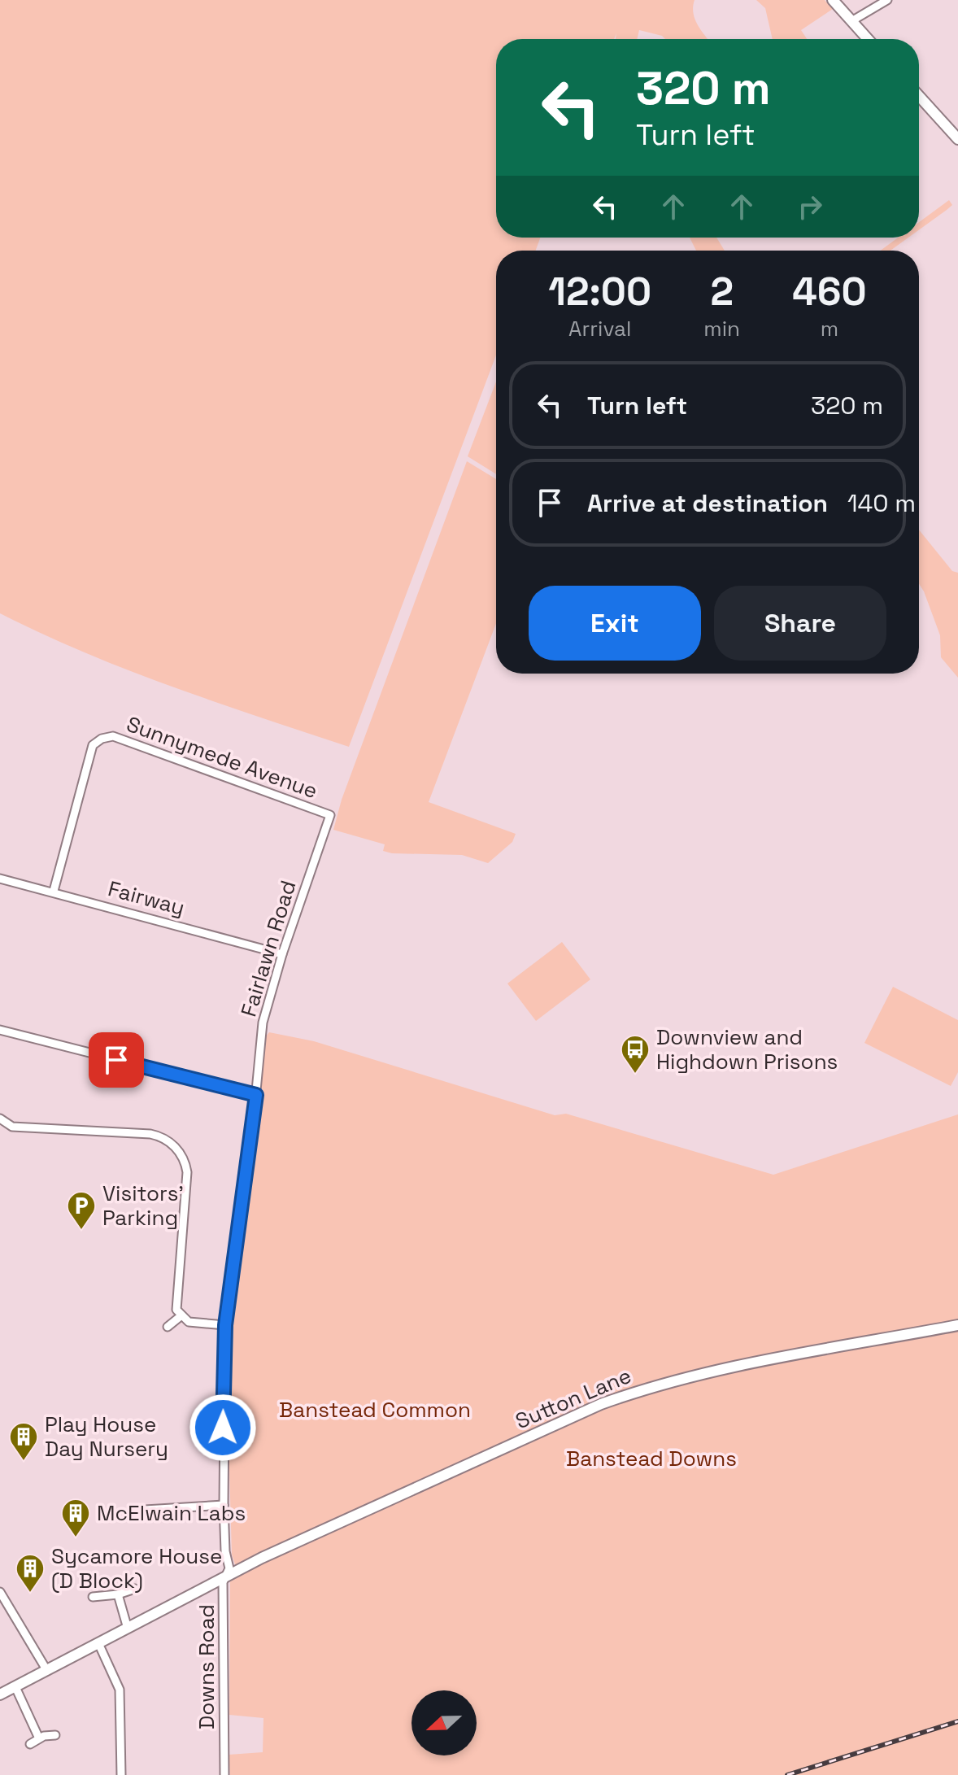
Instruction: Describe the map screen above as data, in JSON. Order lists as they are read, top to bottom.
{
  "streets": {
    "main road": ["Sutton Lane"],
    "street": [
      "Sunnymede Avenue",
      "Fairway",
      "Fairlawn Road",
      "Downs Road"
    ]
  },
  "crossings": [
    ["Sunnymede Avenue", "Fairway"],
    ["Sunnymede Avenue", "Fairlawn Road"],
    ["Fairway", "Fairlawn Road"],
    ["Fairlawn Road", "Downs Road"],
    ["Sutton Lane", "Downs Road"]
  ],
  "parks": ["Banstead Common", "Banstead Downs"],
  "places": {
    "bus stop": ["Downview and Highdown Prisons"],
    "parking": ["Visitors' Parking"],
    "building": ["Play House Day Nursery", "McElwain Labs", "Sycamore House (D Block)"]
  },
  "north": "left",
  "page": {
    "turn": ["320 m", "Turn left"],
    "eta": [
      "12:00",
      "Arrival",
      "2",
      "min",
      "460",
      "m"
    ],
    "list": [
      {
        "name": "Turn left",
        "value": "320 m"
      },
      {
        "name": "Arrive at destination",
        "value": "140 m"
      }
    ],
    "buttons": ["Exit", "Share"]
  }
}
